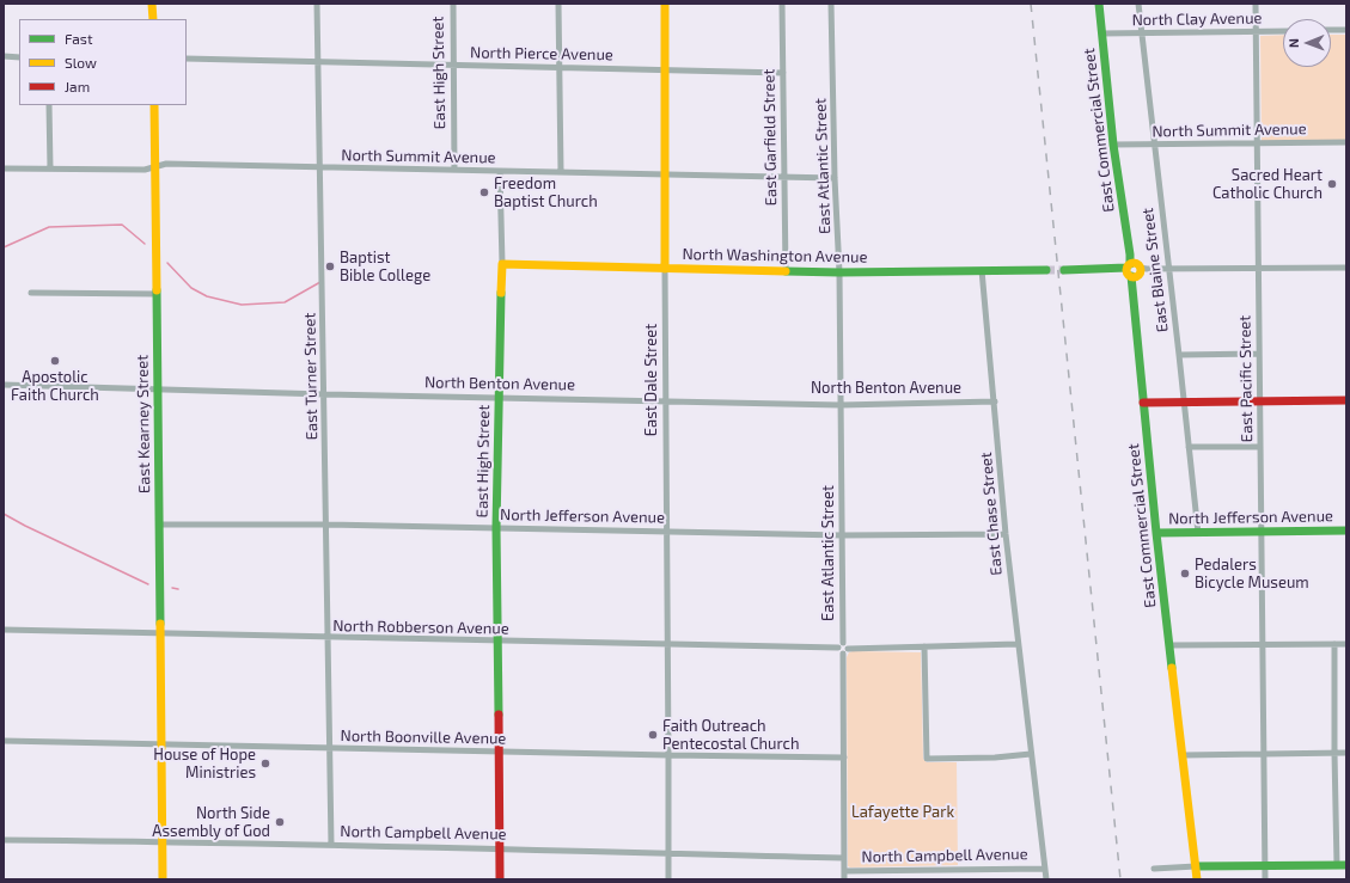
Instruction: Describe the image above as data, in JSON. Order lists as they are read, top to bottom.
{
  "streets": {
    "street": [
      "North Clay Avenue",
      "North Pierce Avenue",
      "East High Street",
      "East Commercial Street",
      "North Summit Avenue",
      "East Garfield Street",
      "East Atlantic Street",
      "North Washington Avenue",
      "East Blaine Street",
      "East Turner Street",
      "East Pacific Street",
      "East Dale Street",
      "North Benton Avenue",
      "East Kearney Street",
      "East Chase Street",
      "North Jefferson Avenue",
      "North Robberson Avenue",
      "North Boonville Avenue",
      "North Campbell Avenue"
    ]
  },
  "crossings": [
    ["North Clay Avenue", "East Commercial Street"],
    ["North Clay Avenue", "East Blaine Street"],
    ["North Clay Avenue", "East Pacific Street"],
    ["North Pierce Avenue", "East High Street"],
    ["North Pierce Avenue", "East Garfield Street"],
    ["North Pierce Avenue", "East Turner Street"],
    ["North Pierce Avenue", "East Dale Street"],
    ["East High Street", "North Summit Avenue"],
    ["East High Street", "North Washington Avenue"],
    ["East High Street", "North Benton Avenue"],
    ["East High Street", "North Jefferson Avenue"],
    ["East High Street", "North Robberson Avenue"],
    ["East High Street", "North Boonville Avenue"],
    ["East High Street", "North Campbell Avenue"],
    ["East Commercial Street", "North Summit Avenue"],
    ["East Commercial Street", "North Jefferson Avenue"],
    ["North Summit Avenue", "East Garfield Street"],
    ["North Summit Avenue", "East Atlantic Street"],
    ["North Summit Avenue", "East Blaine Street"],
    ["North Summit Avenue", "East Turner Street"],
    ["North Summit Avenue", "East Pacific Street"],
    ["North Summit Avenue", "East Dale Street"],
    ["North Summit Avenue", "East Kearney Street"],
    ["East Garfield Street", "North Washington Avenue"],
    ["East Atlantic Street", "North Washington Avenue"],
    ["East Atlantic Street", "North Benton Avenue"],
    ["East Atlantic Street", "North Jefferson Avenue"],
    ["East Atlantic Street", "North Robberson Avenue"],
    ["East Atlantic Street", "North Boonville Avenue"],
    ["East Atlantic Street", "North Campbell Avenue"],
    ["North Washington Avenue", "East Dale Street"],
    ["North Washington Avenue", "East Chase Street"],
    ["East Blaine Street", "North Jefferson Avenue"],
    ["East Turner Street", "North Benton Avenue"],
    ["East Turner Street", "North Jefferson Avenue"],
    ["East Turner Street", "North Robberson Avenue"],
    ["East Turner Street", "North Boonville Avenue"],
    ["East Turner Street", "North Campbell Avenue"],
    ["East Pacific Street", "North Jefferson Avenue"],
    ["East Dale Street", "North Benton Avenue"],
    ["East Dale Street", "North Jefferson Avenue"],
    ["East Dale Street", "North Robberson Avenue"],
    ["East Dale Street", "North Boonville Avenue"],
    ["East Dale Street", "North Campbell Avenue"],
    ["North Benton Avenue", "East Kearney Street"],
    ["North Benton Avenue", "East Chase Street"],
    ["East Kearney Street", "North Jefferson Avenue"],
    ["East Kearney Street", "North Robberson Avenue"],
    ["East Kearney Street", "North Boonville Avenue"],
    ["East Kearney Street", "North Campbell Avenue"],
    ["East Chase Street", "North Jefferson Avenue"],
    ["East Chase Street", "North Robberson Avenue"],
    ["East Chase Street", "North Campbell Avenue"]
  ],
  "parks": ["Lafayette Park"],
  "places": [
    "Sacred Heart Catholic Church",
    "Freedom Baptist Church",
    "Baptist Bible College",
    "Apostolic Faith Church",
    "Pedalers Bicycle Museum",
    "Faith Outreach Pentecostal Church",
    "House of Hope Ministries",
    "North Side Assembly of God"
  ],
  "legend": ["Fast", "Slow", "Jam"],
  "north": "left"
}
